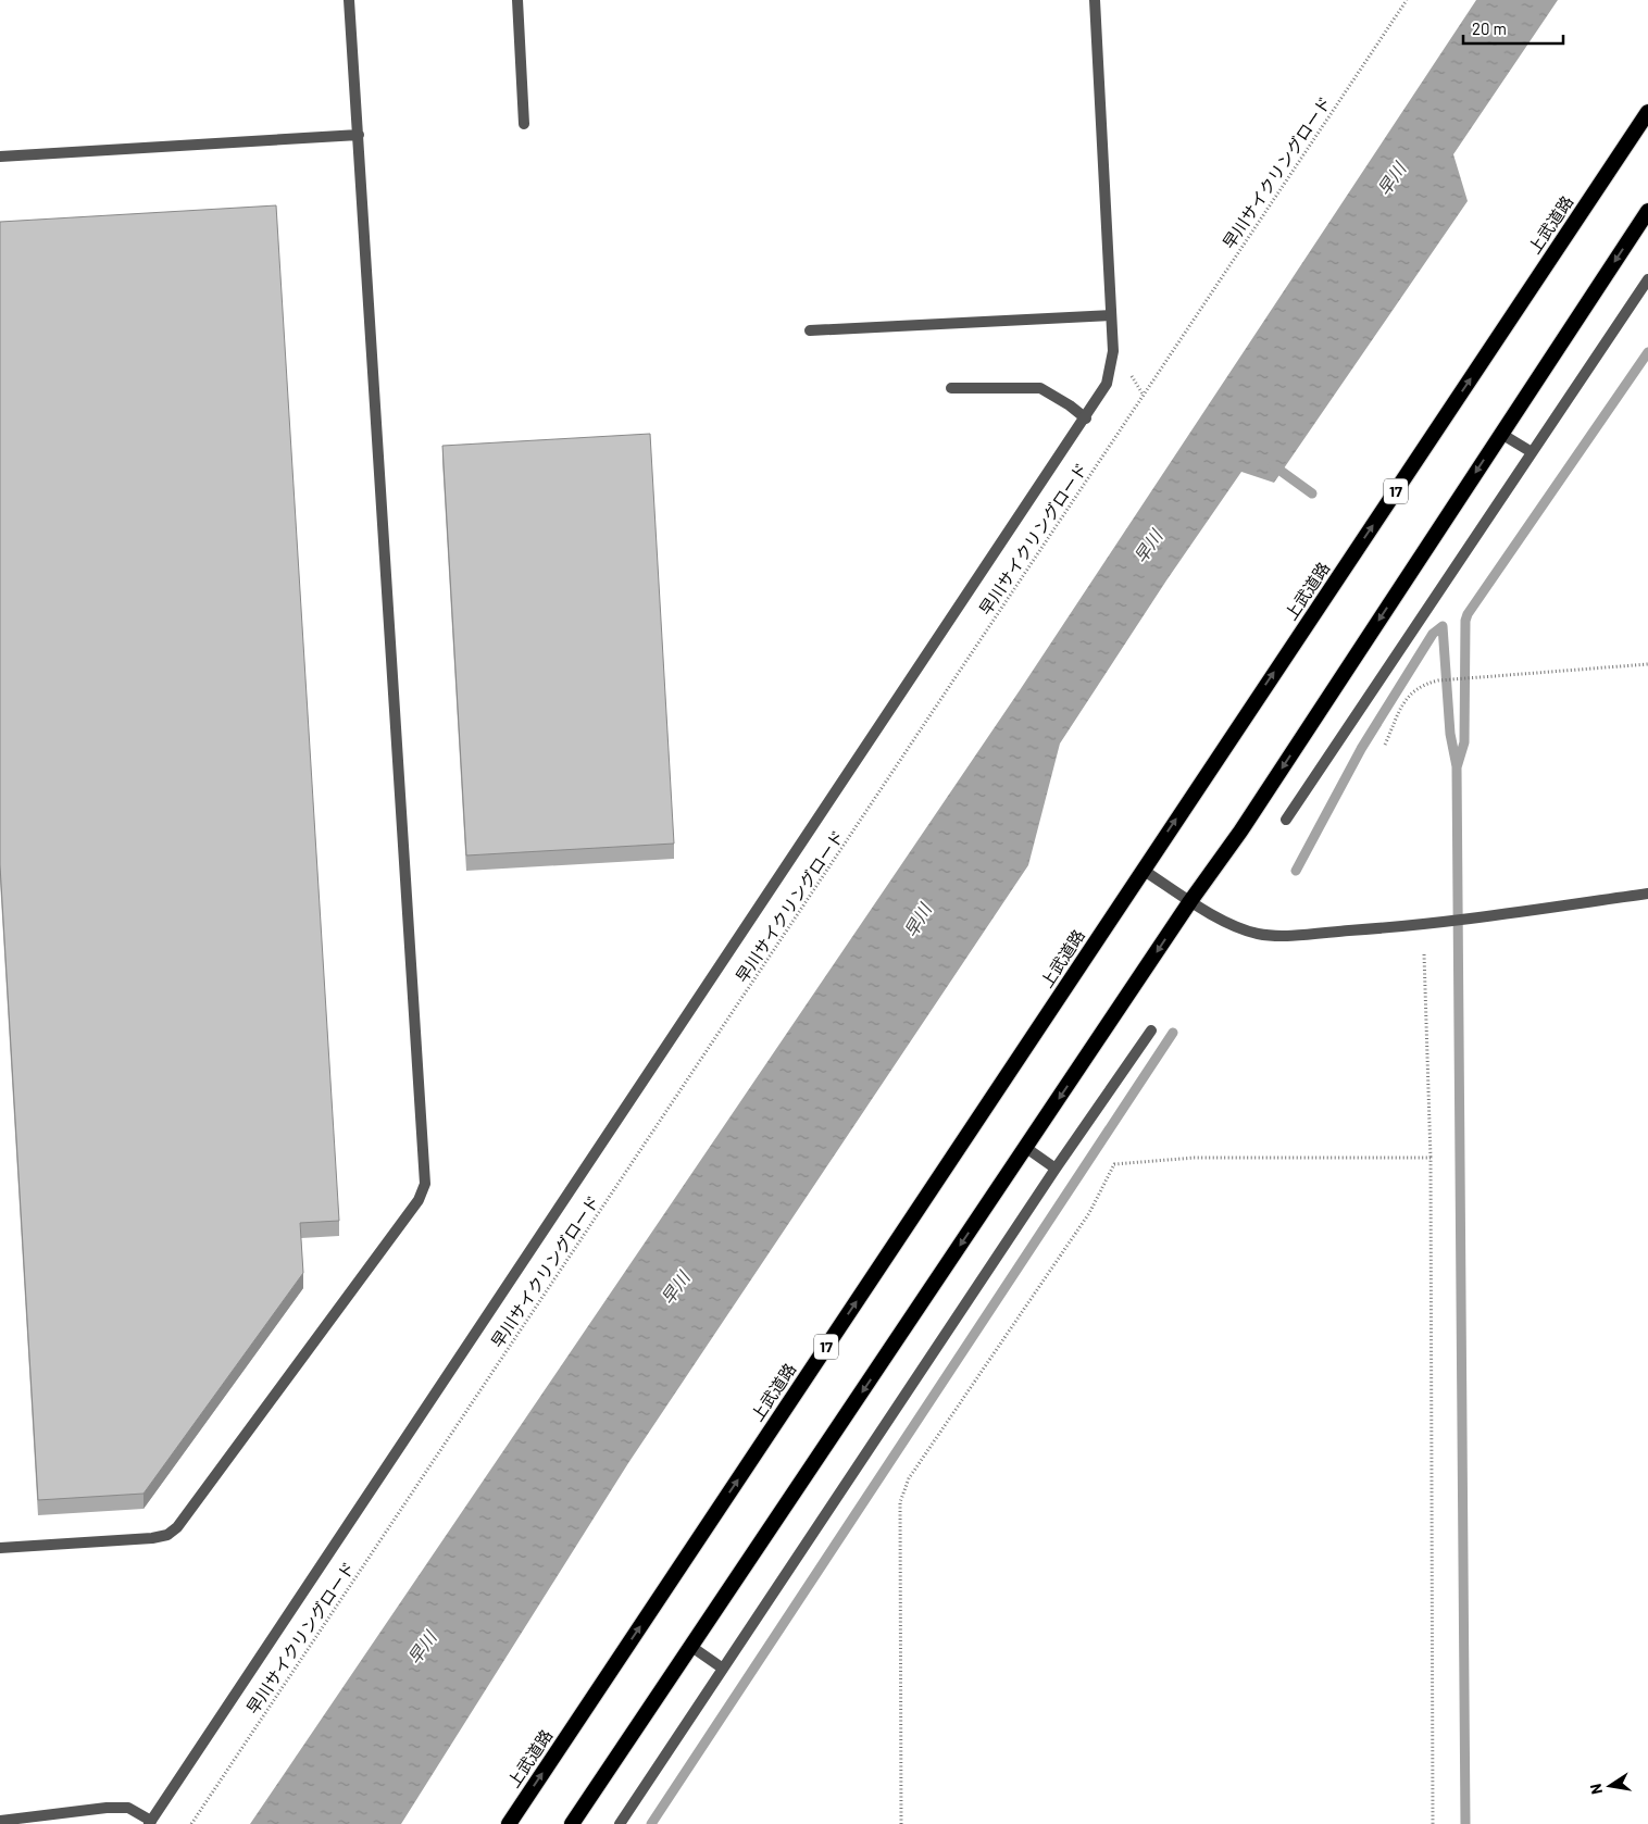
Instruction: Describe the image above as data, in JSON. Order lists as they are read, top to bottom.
{
  "streets": {
    "highway": ["上武道路", "17"],
    "path": ["早川サイクリングロード"]
  },
  "water": ["早川"],
  "scale_bar": "20 m",
  "north": "left"
}
